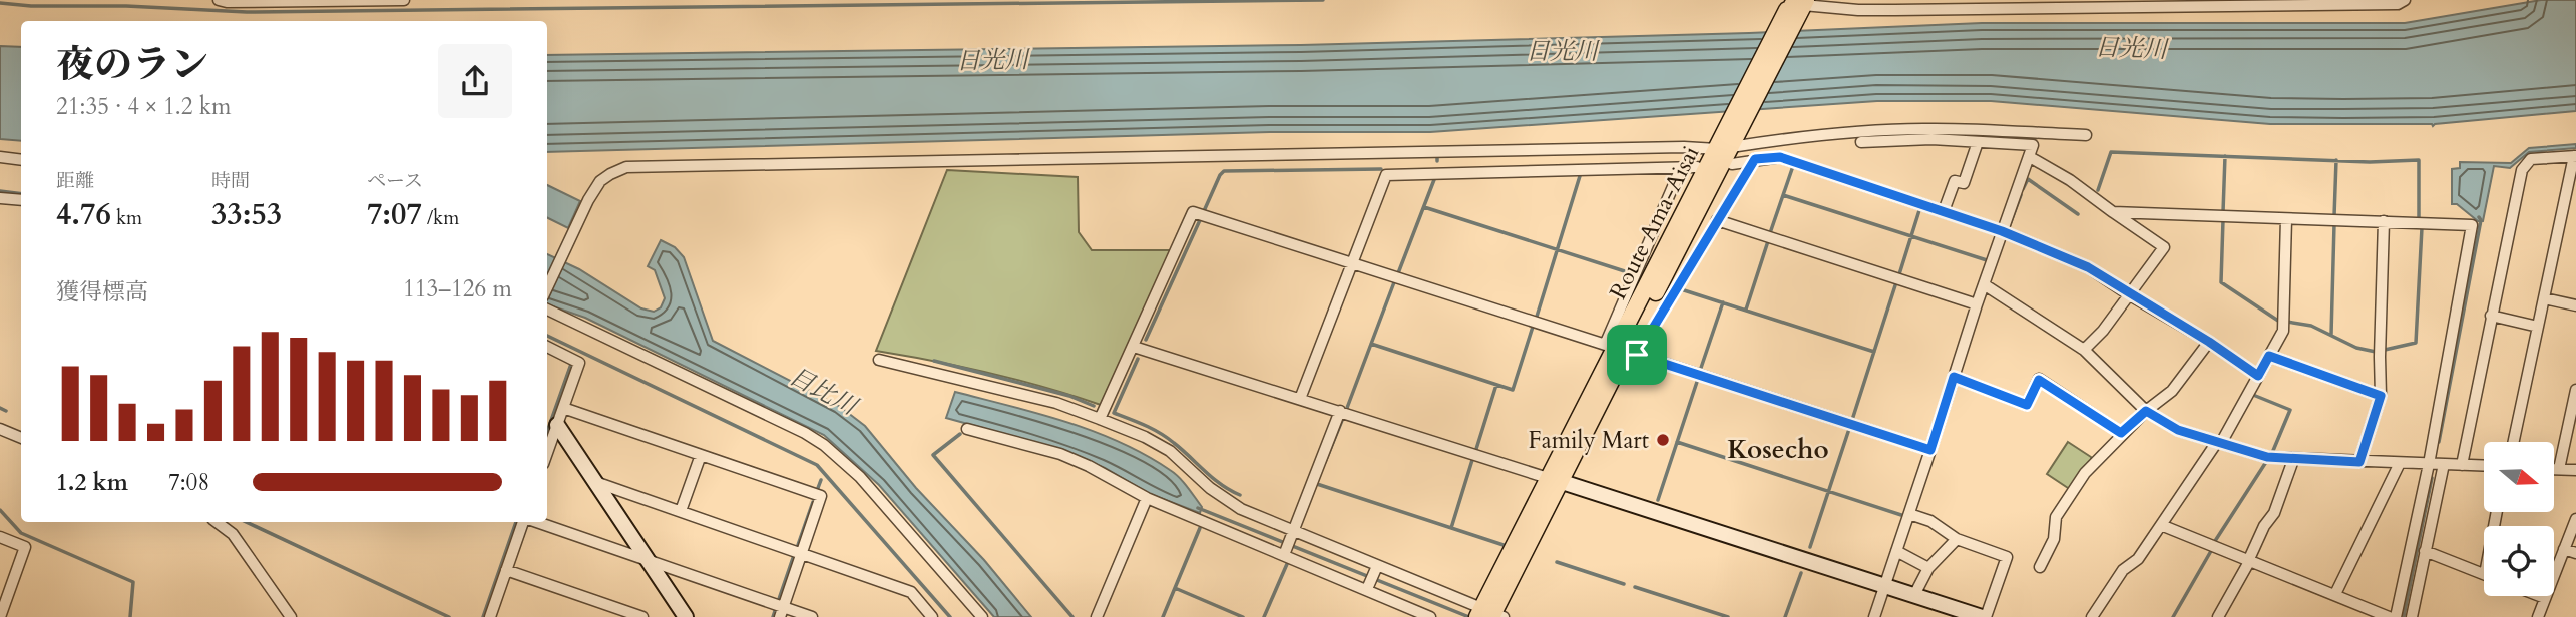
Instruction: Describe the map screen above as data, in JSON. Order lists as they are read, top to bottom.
{
  "streets": {
    "main road": ["Route Ama-Aisai"]
  },
  "districts": ["Kosecho"],
  "water": ["日光川", "目比川"],
  "places": ["Family Mart"],
  "north": "right",
  "page": {
    "heading": ["夜のラン", "21:35 · 4 × 1.2 km"],
    "stats": [
      ["距離", "4.76 km"],
      ["時間", "33:53"],
      ["ペース", "7:07 /km"]
    ],
    "chart": ["獲得標高", "113–126 m"],
    "list": [
      {
        "name": "1.2 km",
        "note": "7:08"
      }
    ]
  }
}
